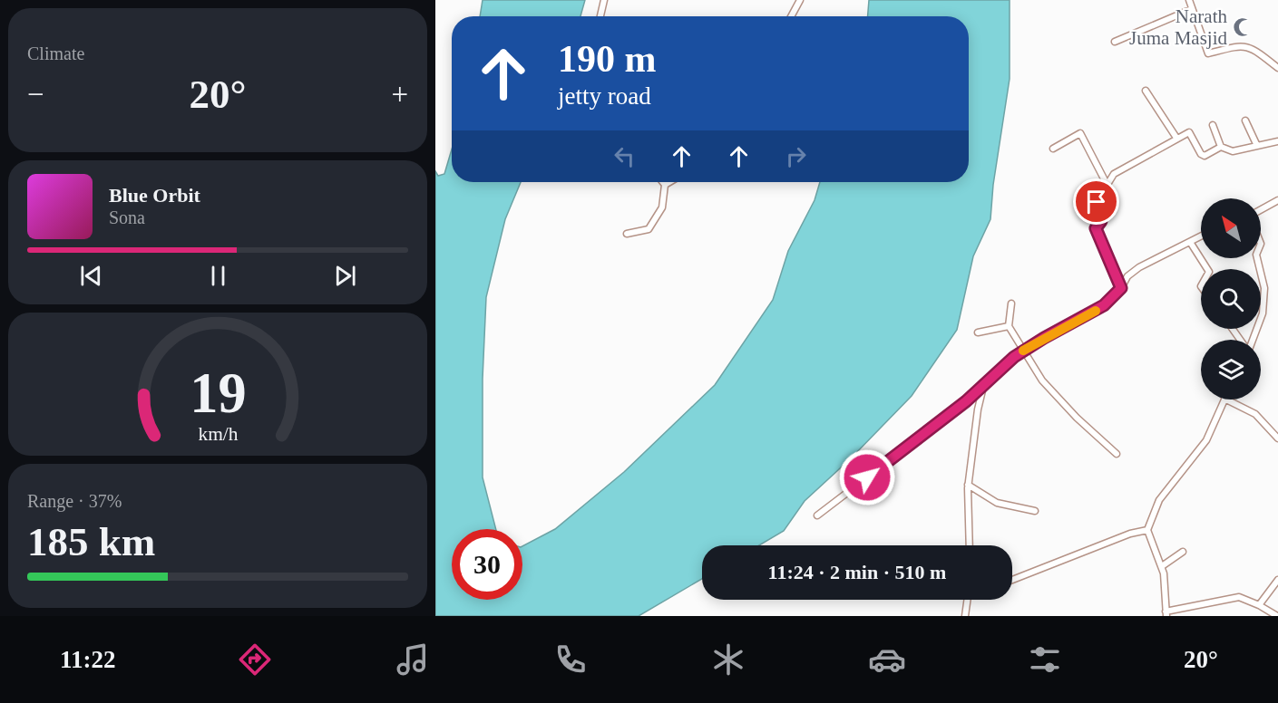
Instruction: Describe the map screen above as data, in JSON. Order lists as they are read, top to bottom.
{
  "places": {
    "mosque": ["Narath Juma Masjid"]
  },
  "north": "top left",
  "page": {
    "tile": [
      "Climate",
      ["Range · 37%", "185 km"]
    ],
    "turn": ["190 m", "jetty road"],
    "heat": ["−", "20°", "+"],
    "song": ["Blue Orbit", "Sona"],
    "limit": "30",
    "trip": "11:24 · 2 min · 510 m",
    "tabs": ["11:22", "20°"],
    "gauge": ["19", "km/h"]
  }
}
